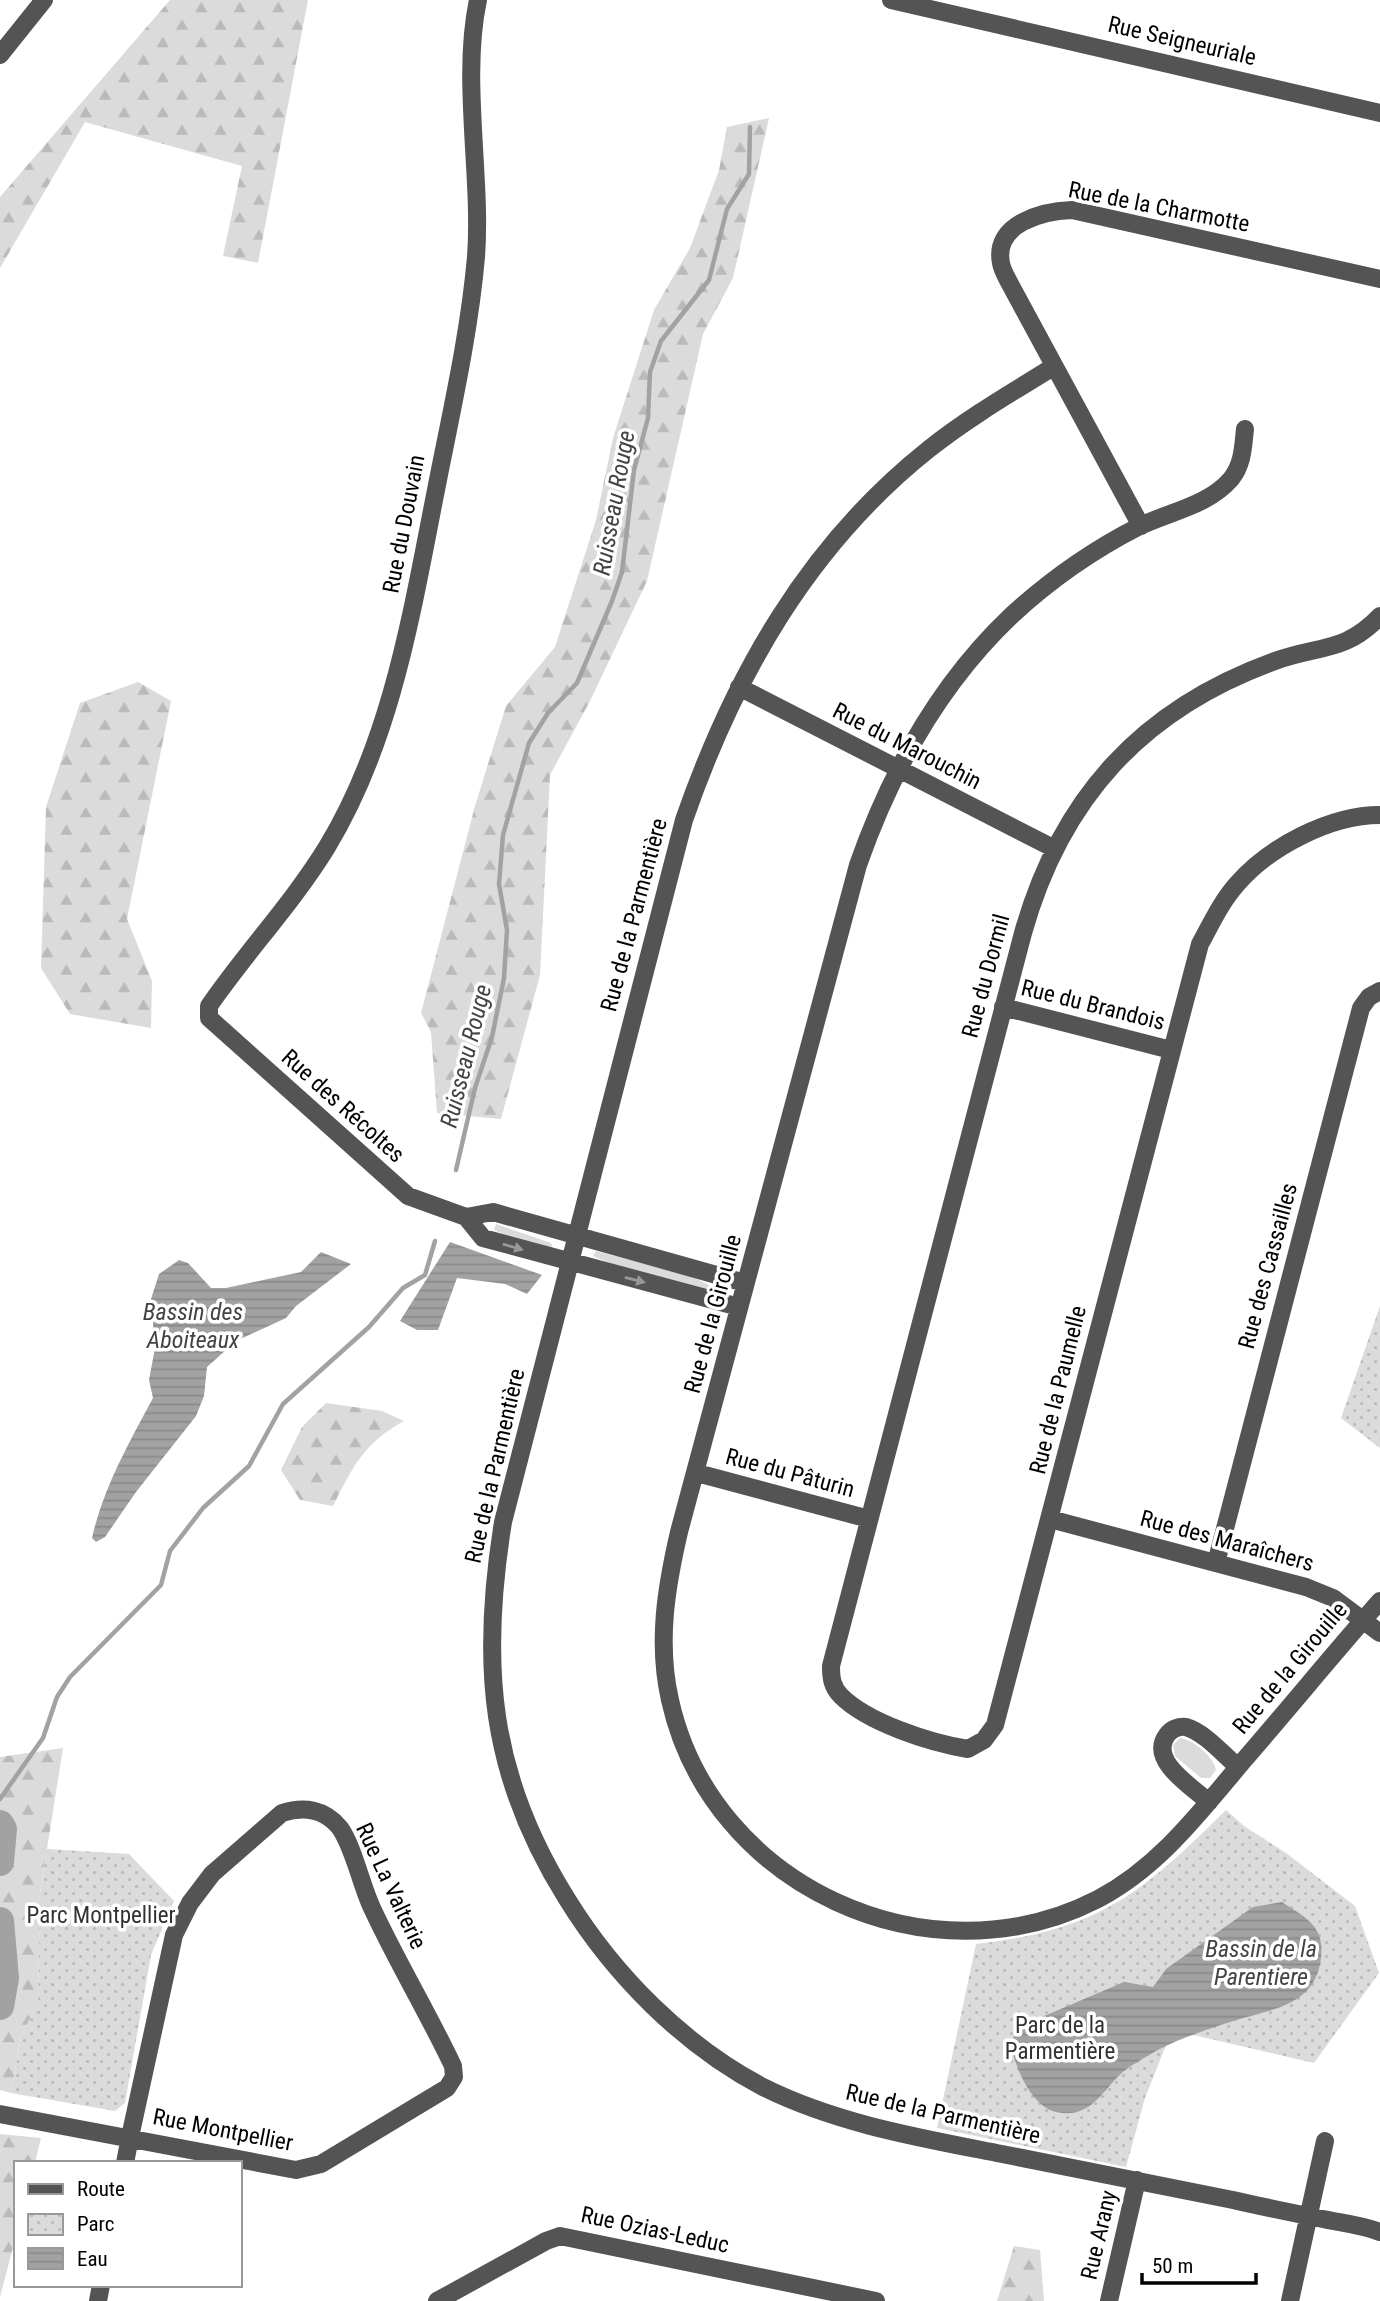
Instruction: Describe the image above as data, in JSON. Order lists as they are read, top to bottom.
{
  "streets": {
    "street": [
      "Rue Seigneuriale",
      "Rue de la Charmotte",
      "Rue du Douvain",
      "Rue du Marouchin",
      "Rue de la Parmentière",
      "Rue du Dormil",
      "Rue du Brandois",
      "Rue des Récoltes",
      "Rue des Cassailles",
      "Rue de la Girouille",
      "Rue de la Paumelle",
      "Rue du Pâturin",
      "Rue des Maraîchers",
      "Rue La Valterie",
      "Rue Montpellier",
      "Rue Ozias-Leduc",
      "Rue Arany"
    ]
  },
  "crossings": [
    ["Rue de la Charmotte", "Rue de la Parmentière"],
    ["Rue de la Charmotte", "Rue de la Girouille"],
    ["Rue du Douvain", "Rue des Récoltes"],
    ["Rue du Marouchin", "Rue de la Parmentière"],
    ["Rue du Marouchin", "Rue du Dormil"],
    ["Rue du Marouchin", "Rue de la Girouille"],
    ["Rue de la Parmentière", "Rue des Récoltes"],
    ["Rue de la Parmentière", "Rue Arany"],
    ["Rue du Dormil", "Rue du Brandois"],
    ["Rue du Dormil", "Rue de la Paumelle"],
    ["Rue du Dormil", "Rue du Pâturin"],
    ["Rue du Brandois", "Rue de la Paumelle"],
    ["Rue des Récoltes", "Rue de la Girouille"],
    ["Rue des Cassailles", "Rue des Maraîchers"],
    ["Rue de la Girouille", "Rue du Pâturin"],
    ["Rue de la Girouille", "Rue des Maraîchers"],
    ["Rue de la Paumelle", "Rue du Pâturin"],
    ["Rue de la Paumelle", "Rue des Maraîchers"],
    ["Rue La Valterie", "Rue Montpellier"]
  ],
  "water": ["Ruisseau Rouge", "Bassin des Aboiteaux", "Bassin de la Parentiere"],
  "parks": ["Parc Montpellier", "Parc de la Parmentière"],
  "legend": ["Route", "Parc", "Eau"],
  "scale_bar": "50 m"
}
